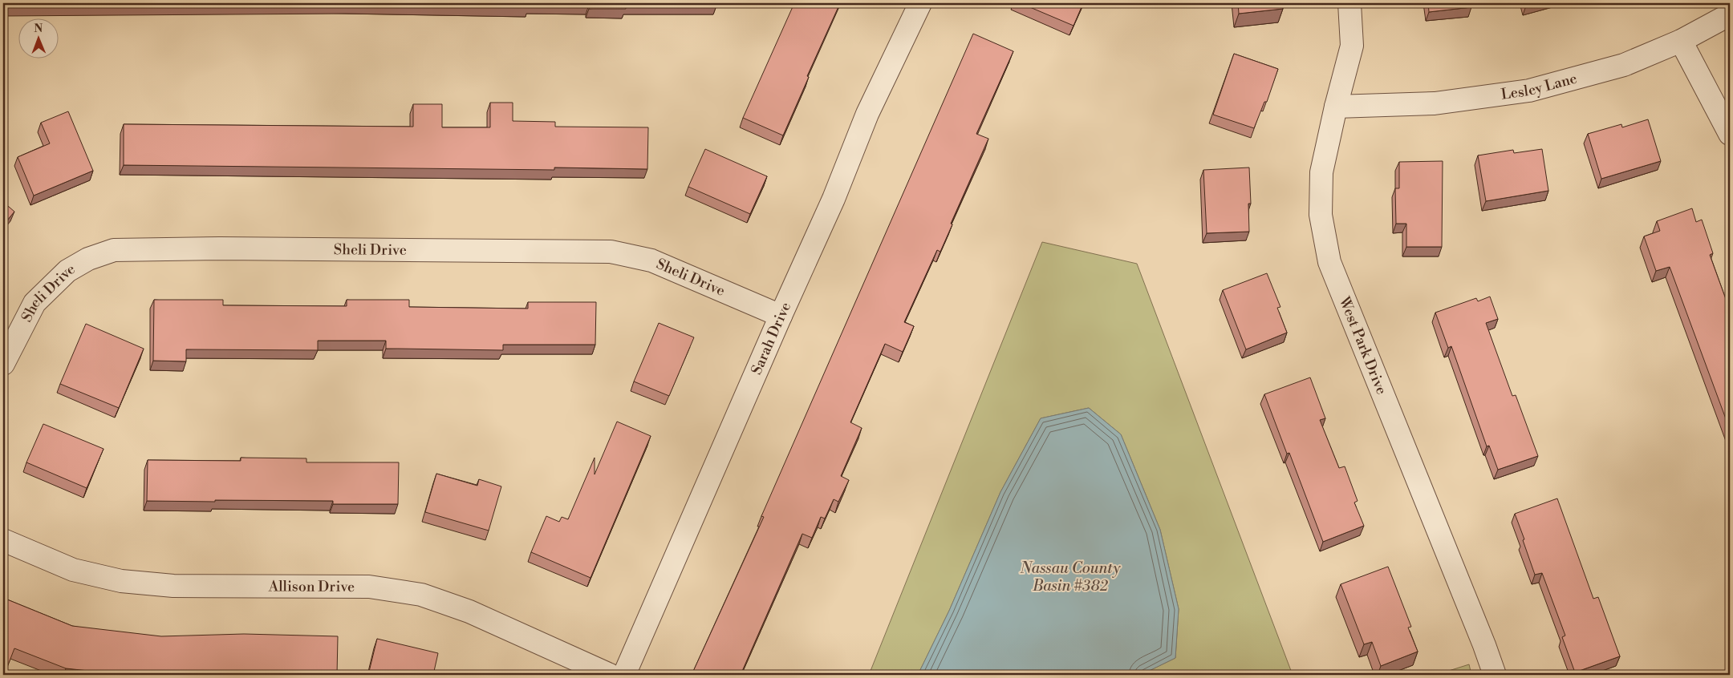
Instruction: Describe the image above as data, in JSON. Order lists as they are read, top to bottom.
{
  "streets": {
    "street": [
      "Lesley Lane",
      "Sheli Drive",
      "Sarah Drive",
      "West Park Drive",
      "Allison Drive"
    ]
  },
  "crossings": [
    ["Lesley Lane", "West Park Drive"],
    ["Sheli Drive", "Sarah Drive"]
  ],
  "water": ["Nassau County Basin #382"],
  "north": "top"
}
